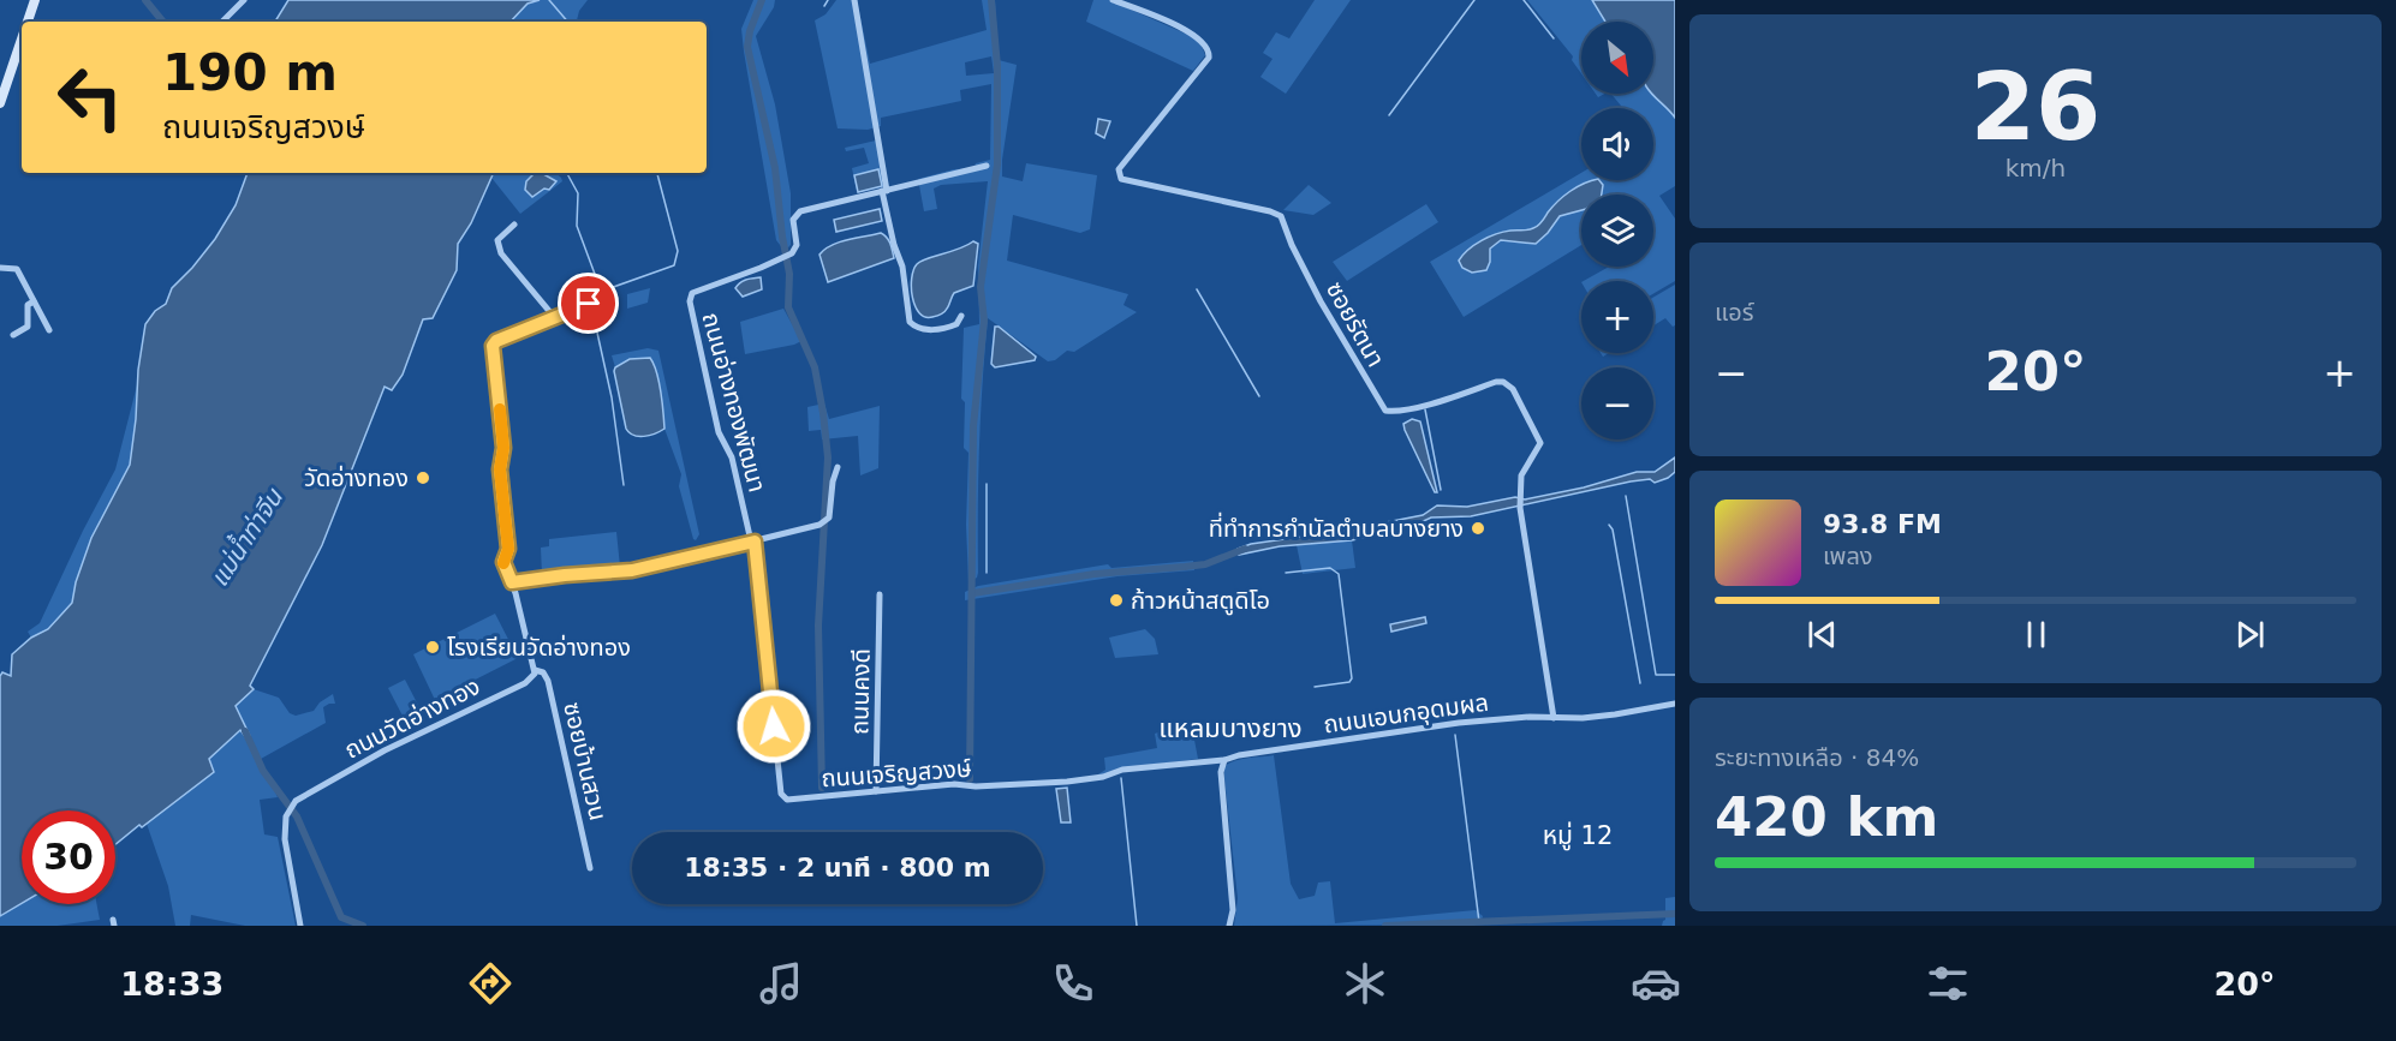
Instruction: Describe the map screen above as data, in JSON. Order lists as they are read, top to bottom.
{
  "streets": {
    "street": [
      "ซอยรัตนา",
      "ถนนอ่างทองพัฒนา",
      "ถนนคงดี",
      "ถนนเอนกอุดมผล",
      "ถนนวัดอ่างทอง",
      "ซอยบ้านสวน",
      "ถนนเจริญสวงษ์"
    ]
  },
  "crossings": [
    ["ซอยรัตนา", "ถนนเอนกอุดมผล"],
    ["ถนนอ่างทองพัฒนา", "ถนนเจริญสวงษ์"],
    ["ถนนคงดี", "ถนนเจริญสวงษ์"],
    ["ถนนเอนกอุดมผล", "ถนนเจริญสวงษ์"],
    ["ถนนวัดอ่างทอง", "ซอยบ้านสวน"]
  ],
  "districts": ["แหลมบางยาง", "หมู่ 12"],
  "water": ["แม่น้ำท่าจีน"],
  "places": [
    "วัดอ่างทอง",
    "ที่ทำการกำนัลตำบลบางยาง",
    "ก้าวหน้าสตูดิโอ",
    "โรงเรียนวัดอ่างทอง"
  ],
  "north": "bottom right",
  "page": {
    "tile": [
      ["26", "km/h"],
      "แอร์",
      ["ระยะทางเหลือ · 84%", "420 km"]
    ],
    "map_buttons": ["+", "−"],
    "turn": ["190 m", "ถนนเจริญสวงษ์"],
    "heat": ["−", "20°", "+"],
    "song": ["93.8 FM", "เพลง"],
    "limit": "30",
    "trip": "18:35 · 2 นาที · 800 m",
    "tabs": ["18:33", "20°"]
  }
}
